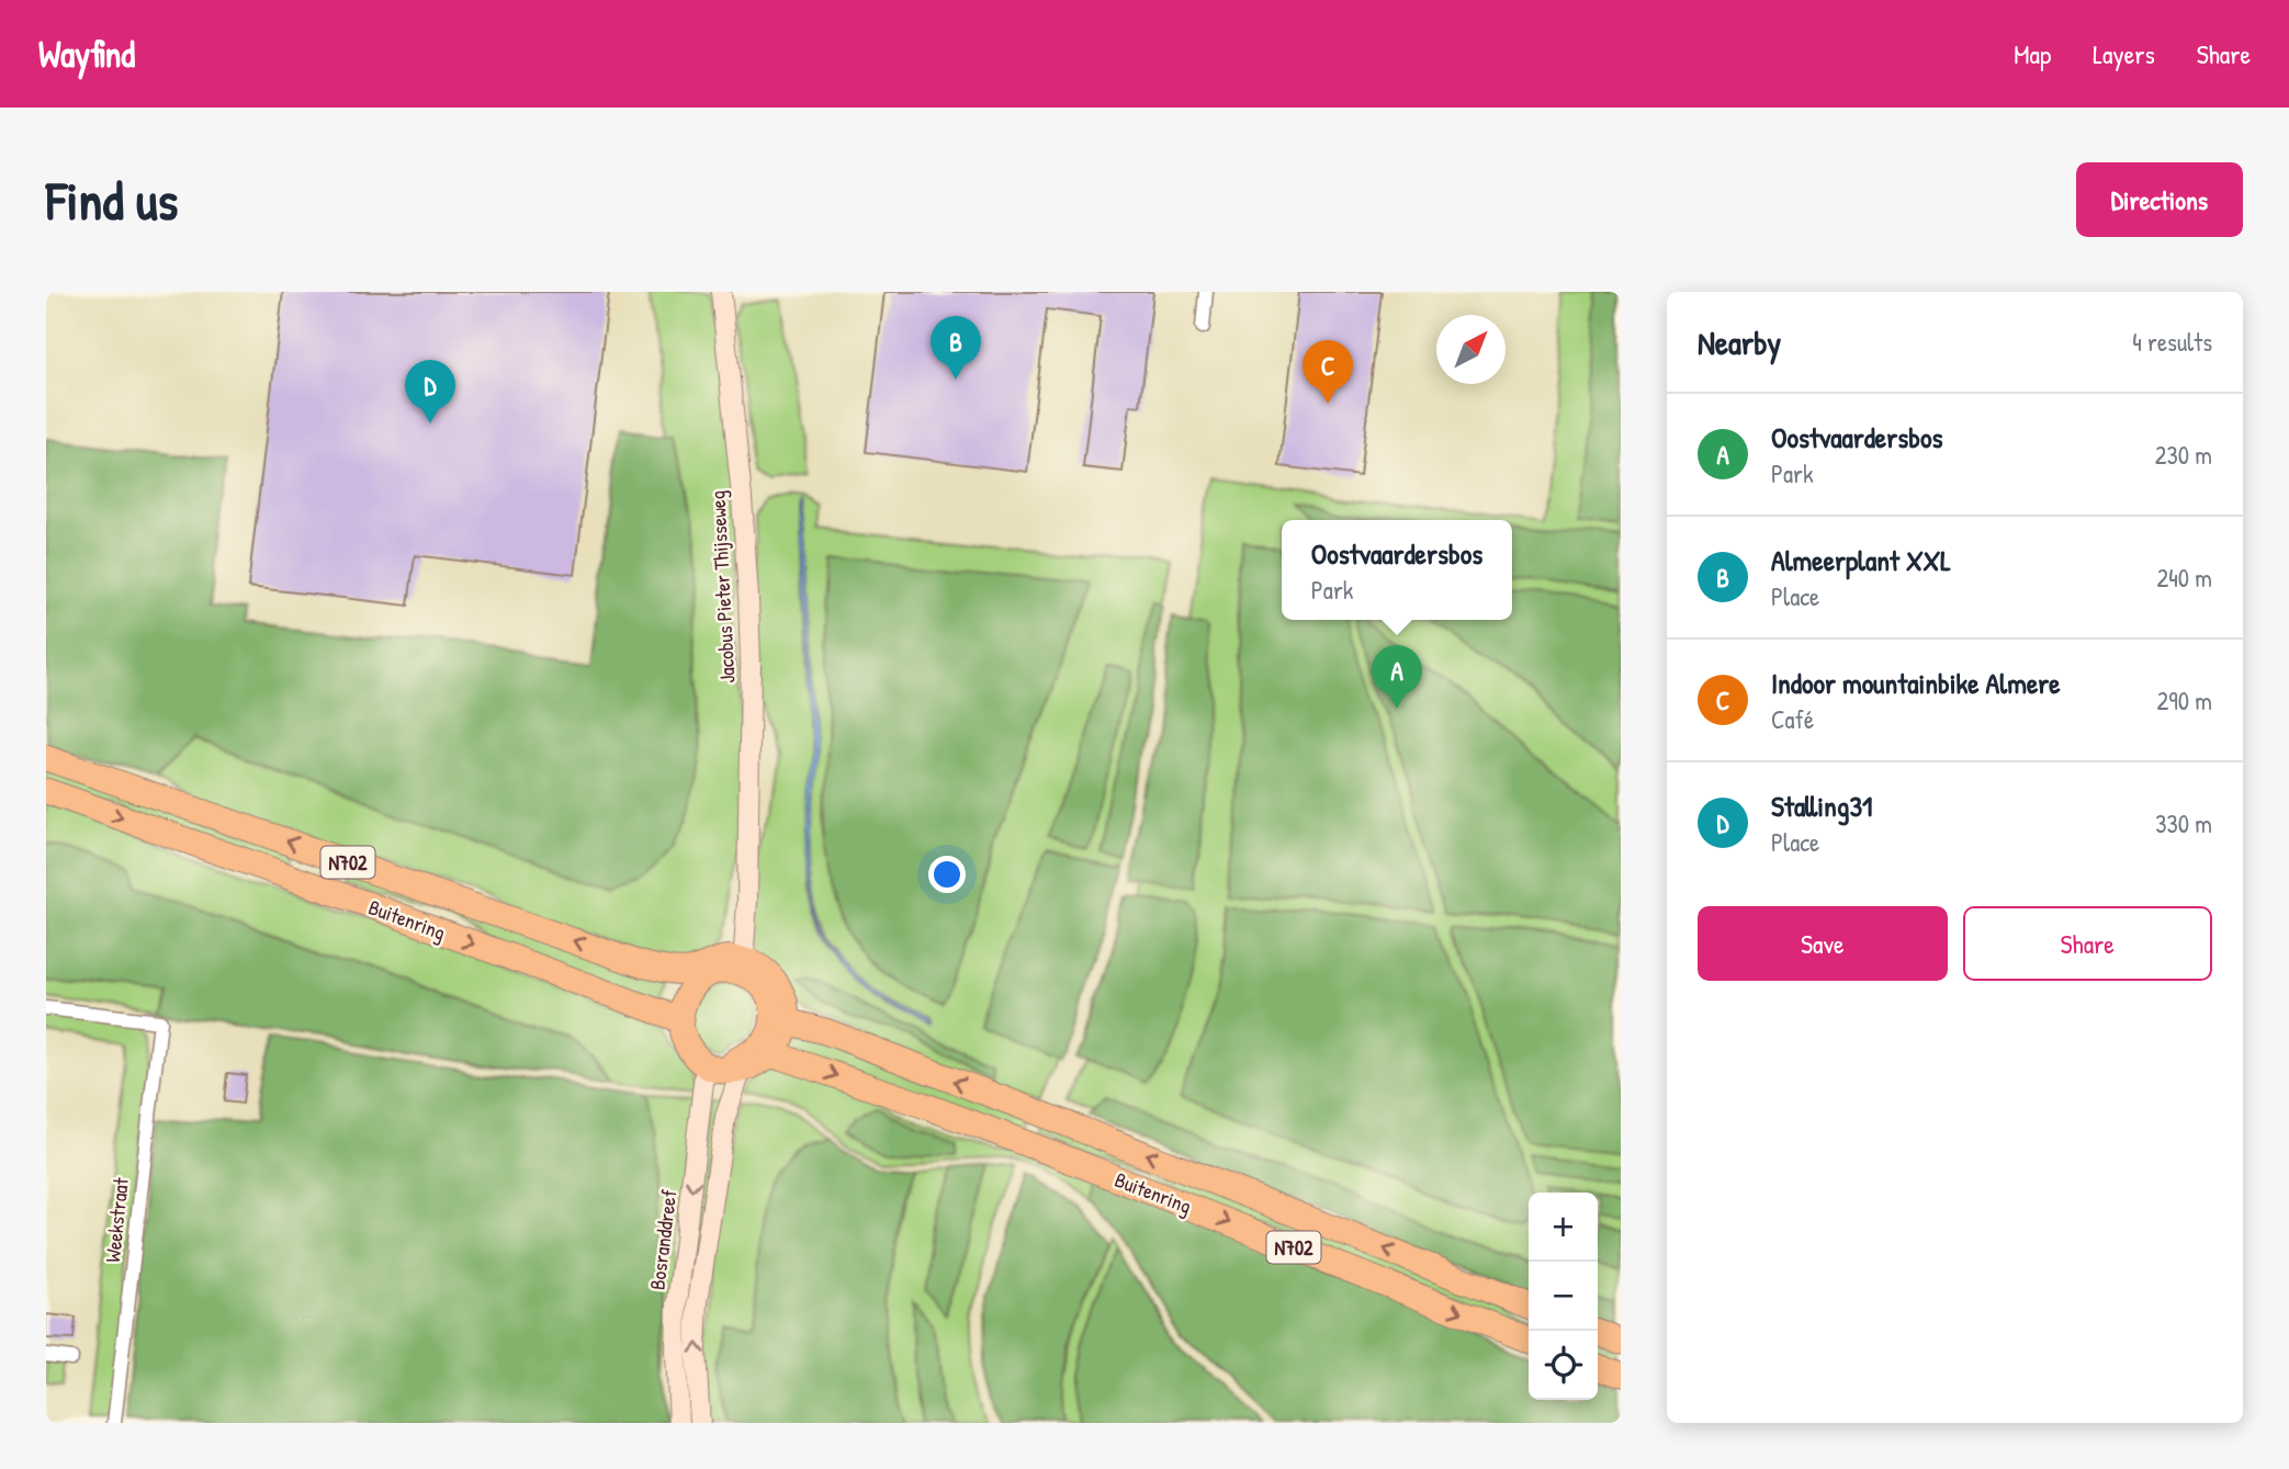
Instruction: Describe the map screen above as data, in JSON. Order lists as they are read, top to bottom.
{
  "streets": {
    "highway": ["N702", "Buitenring"],
    "street": ["Jacobus Pieter Thijsseweg", "Weekstraat", "Bosranddreef"]
  },
  "crossings": [
    ["Jacobus Pieter Thijsseweg", "N702"],
    ["Jacobus Pieter Thijsseweg", "Buitenring"],
    ["Jacobus Pieter Thijsseweg", "Bosranddreef"],
    ["N702", "Buitenring"],
    ["N702", "Bosranddreef"],
    ["Buitenring", "Bosranddreef"]
  ],
  "north": "top right",
  "page": {
    "header": "Wayfind",
    "nav": ["Map", "Layers", "Share"],
    "buttons": [
      "Directions",
      ["Save", "Share"]
    ],
    "title": "Find us",
    "heading": ["Nearby", "4 results"],
    "pins": [
      "B",
      "C",
      "D",
      "A"
    ],
    "list": [
      {
        "mark": "A",
        "name": "Oostvaardersbos",
        "note": "Park",
        "value": "230 m"
      },
      {
        "mark": "B",
        "name": "Almeerplant XXL",
        "note": "Place",
        "value": "240 m"
      },
      {
        "mark": "C",
        "name": "Indoor mountainbike Almere",
        "note": "Café",
        "value": "290 m"
      },
      {
        "mark": "D",
        "name": "Stalling31",
        "note": "Place",
        "value": "330 m"
      }
    ],
    "popup": ["Oostvaardersbos", "Park"],
    "map_buttons": ["+", "−"]
  }
}
